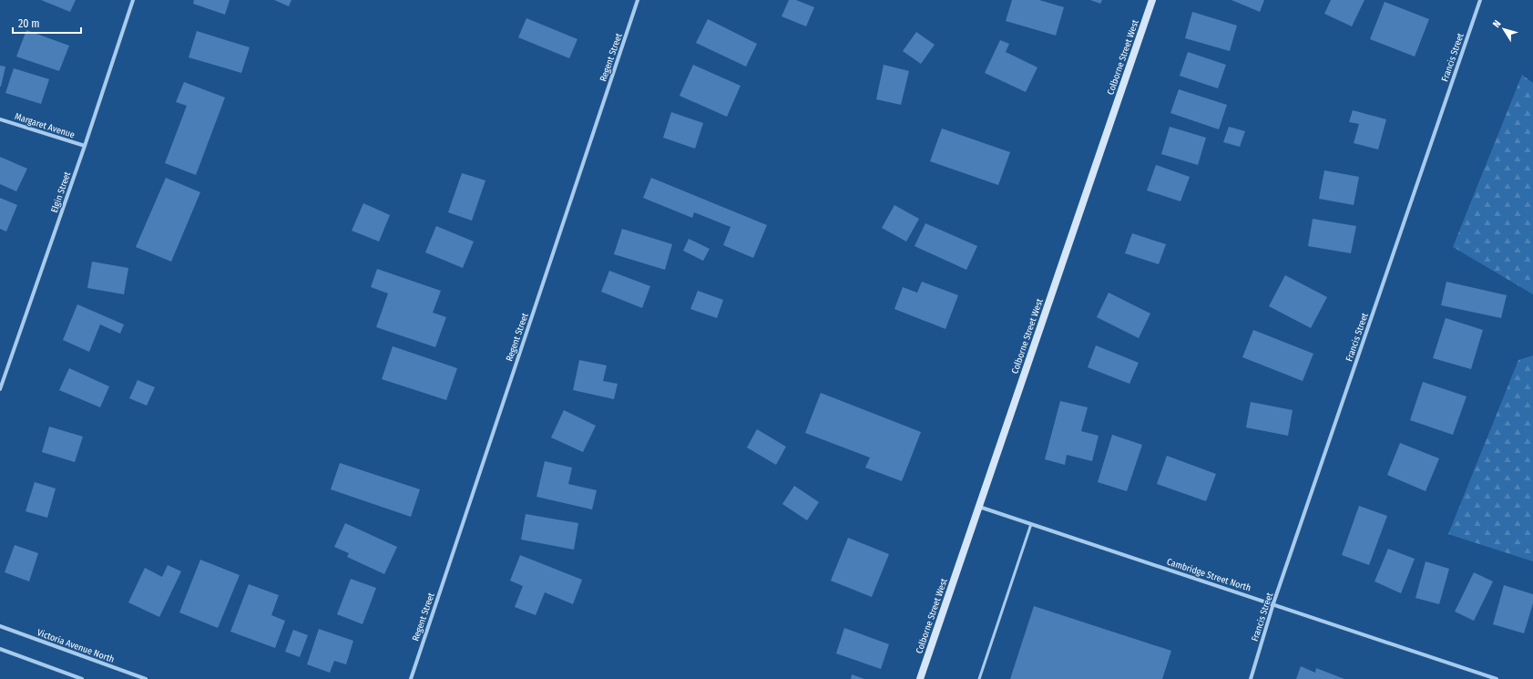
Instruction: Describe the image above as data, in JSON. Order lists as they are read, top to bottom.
{
  "streets": {
    "main road": ["Colborne Street West"],
    "street": [
      "Regent Street",
      "Francis Street",
      "Margaret Avenue",
      "Elgin Street",
      "Cambridge Street North",
      "Victoria Avenue North"
    ]
  },
  "crossings": [
    ["Colborne Street West", "Cambridge Street North"],
    ["Francis Street", "Cambridge Street North"],
    ["Margaret Avenue", "Elgin Street"]
  ],
  "scale_bar": "20 m",
  "north": "top left"
}
